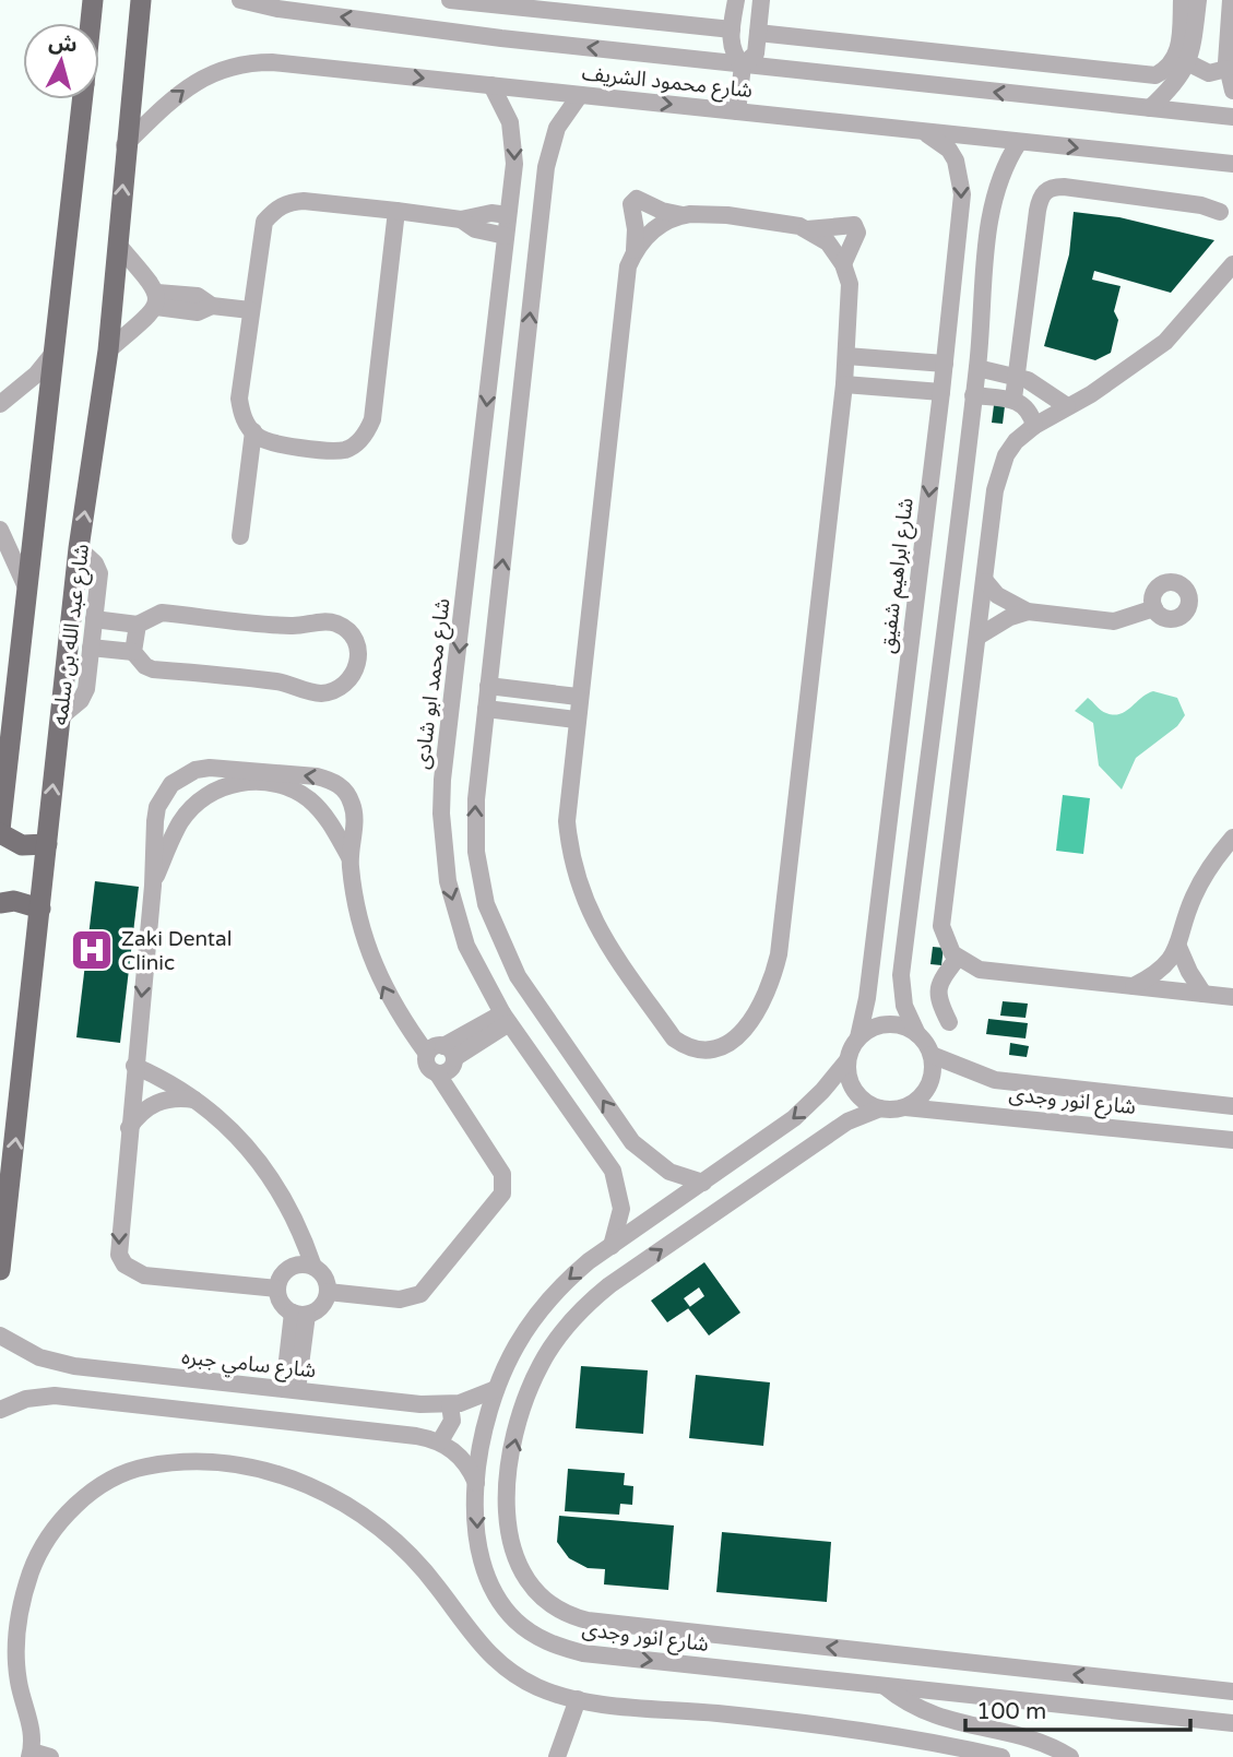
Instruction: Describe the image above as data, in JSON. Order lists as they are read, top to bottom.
{
  "streets": {
    "main road": ["شارع عبد الله بن سلمه"],
    "street": [
      "شارع محمود الشريف",
      "شارع ابراهيم شفيق",
      "شارع محمد ابو شادى",
      "شارع انور وجدى",
      "شارع سامي جبره"
    ]
  },
  "crossings": [
    ["شارع محمود الشريف", "شارع ابراهيم شفيق"],
    ["شارع محمود الشريف", "شارع عبد الله بن سلمه"],
    ["شارع محمود الشريف", "شارع محمد ابو شادى"],
    ["شارع ابراهيم شفيق", "شارع انور وجدى"],
    ["شارع محمد ابو شادى", "شارع انور وجدى"],
    ["شارع انور وجدى", "شارع سامي جبره"]
  ],
  "places": {
    "hospital": ["Zaki Dental Clinic"]
  },
  "scale_bar": "100 m",
  "north": "top"
}
